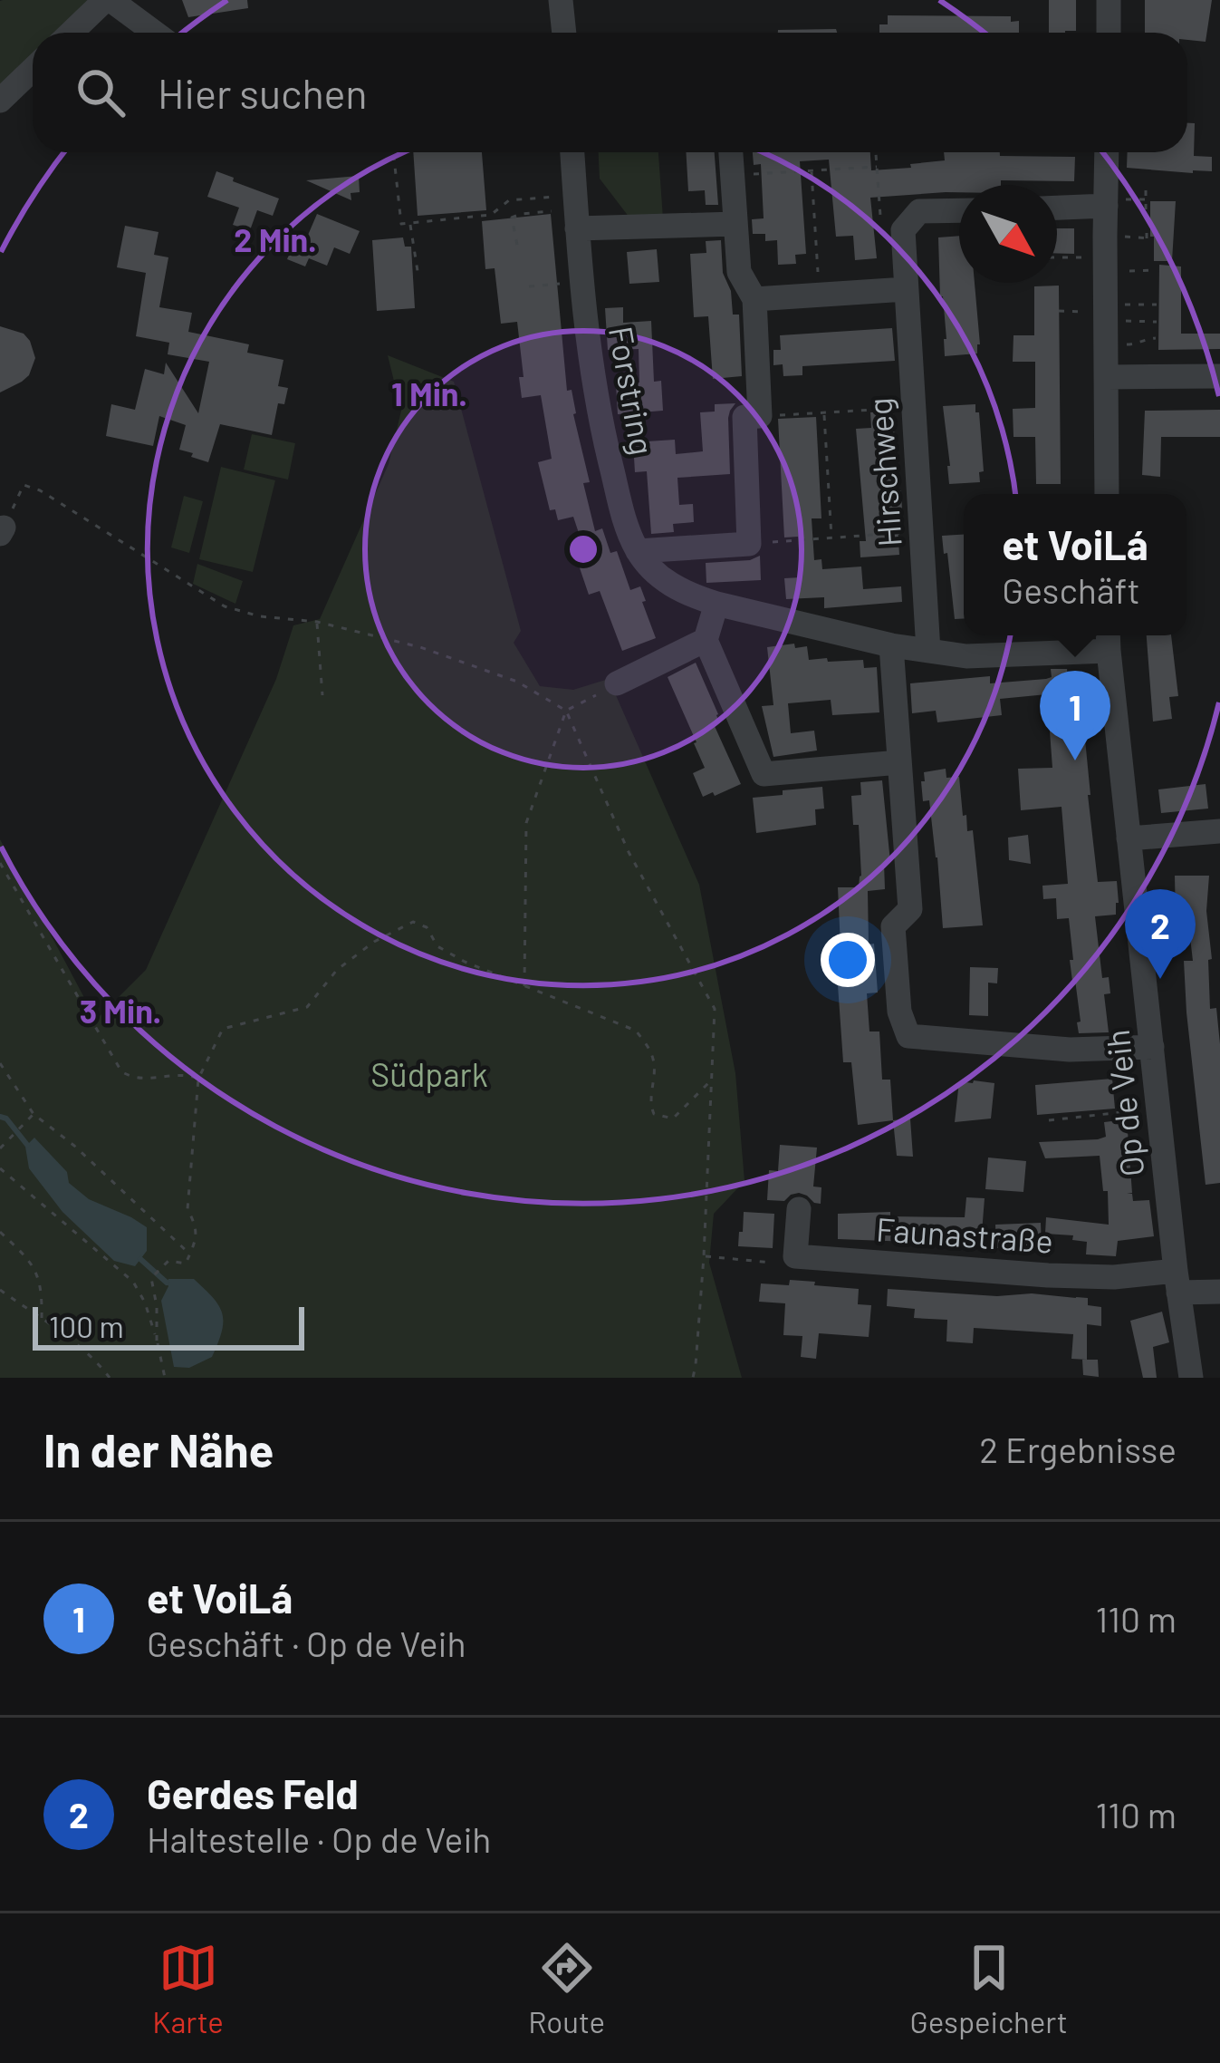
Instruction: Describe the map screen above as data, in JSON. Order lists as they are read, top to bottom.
{
  "streets": {
    "street": [
      "Forstring",
      "Hirschweg",
      "Op de Veih",
      "Faunastraße"
    ]
  },
  "crossings": [
    ["Forstring", "Hirschweg"],
    ["Forstring", "Op de Veih"],
    ["Op de Veih", "Faunastraße"]
  ],
  "parks": ["Südpark"],
  "scale_bar": "100 m",
  "north": "bottom right",
  "page": {
    "search": "Hier suchen",
    "popup": ["et VoiLá", "Geschäft"],
    "pins": ["1", "2"],
    "scale": "100 m",
    "heading": ["In der Nähe", "2 Ergebnisse"],
    "list": [
      {
        "mark": "1",
        "name": "et VoiLá",
        "note": "Geschäft · Op de Veih",
        "value": "110 m"
      },
      {
        "mark": "2",
        "name": "Gerdes Feld",
        "note": "Haltestelle · Op de Veih",
        "value": "110 m"
      }
    ],
    "nav": ["Karte", "Route", "Gespeichert"]
  },
  "rings": ["2 Min.", "1 Min.", "3 Min."]
}
